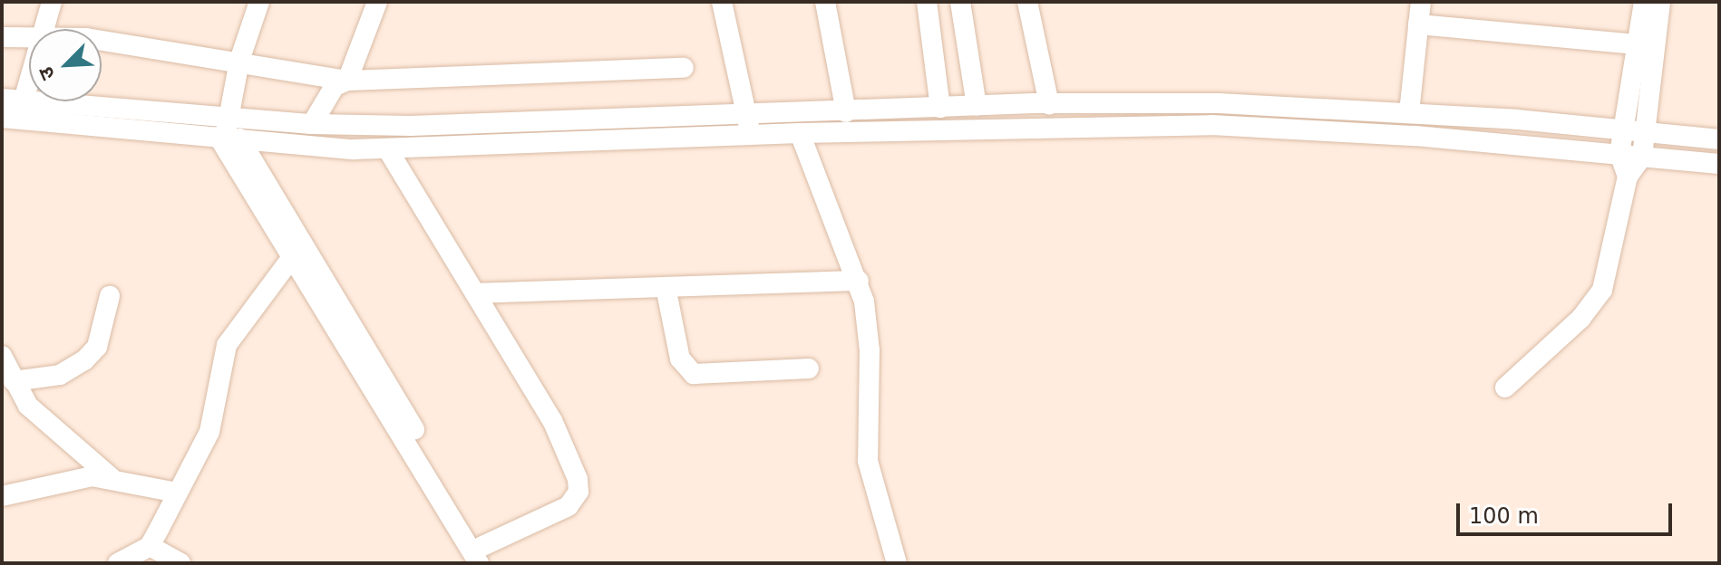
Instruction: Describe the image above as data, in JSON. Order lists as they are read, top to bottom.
{
  "scale_bar": "100 m",
  "north": "bottom left"
}
